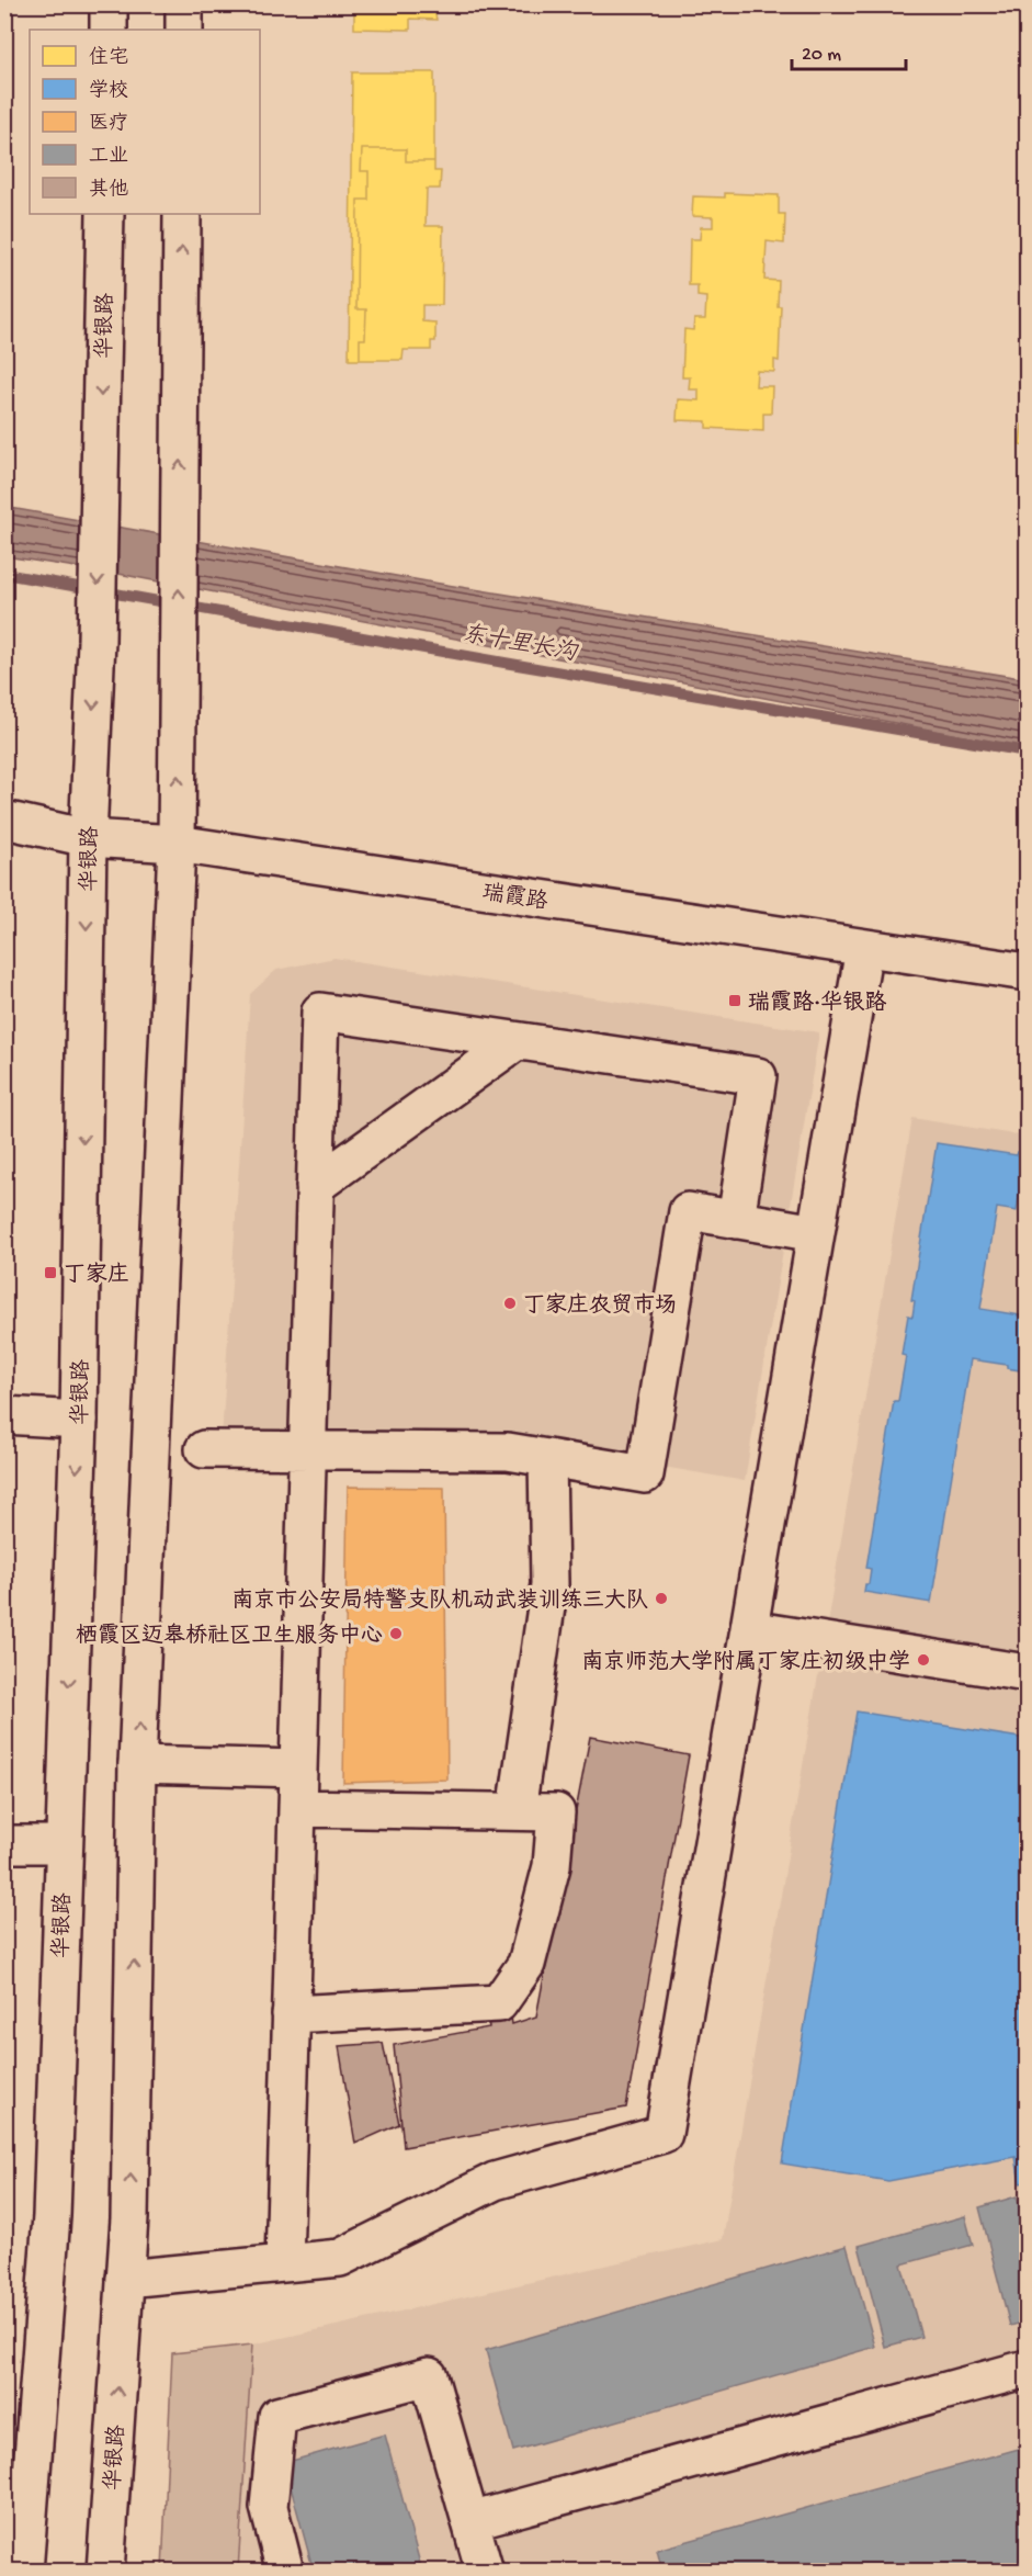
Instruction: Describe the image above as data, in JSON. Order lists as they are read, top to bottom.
{
  "streets": {
    "main road": ["华银路", "瑞霞路"]
  },
  "crossings": [
    ["华银路", "瑞霞路"]
  ],
  "water": ["东十里长沟"],
  "places": {
    "transit": ["瑞霞路·华银路", "丁家庄"],
    "other": [
      "丁家庄农贸市场",
      "南京市公安局特警支队机动武装训练三大队",
      "栖霞区迈皋桥社区卫生服务中心",
      "南京师范大学附属丁家庄初级中学"
    ]
  },
  "legend": [
    "住宅",
    "学校",
    "医疗",
    "工业",
    "其他"
  ],
  "scale_bar": "20 m"
}
